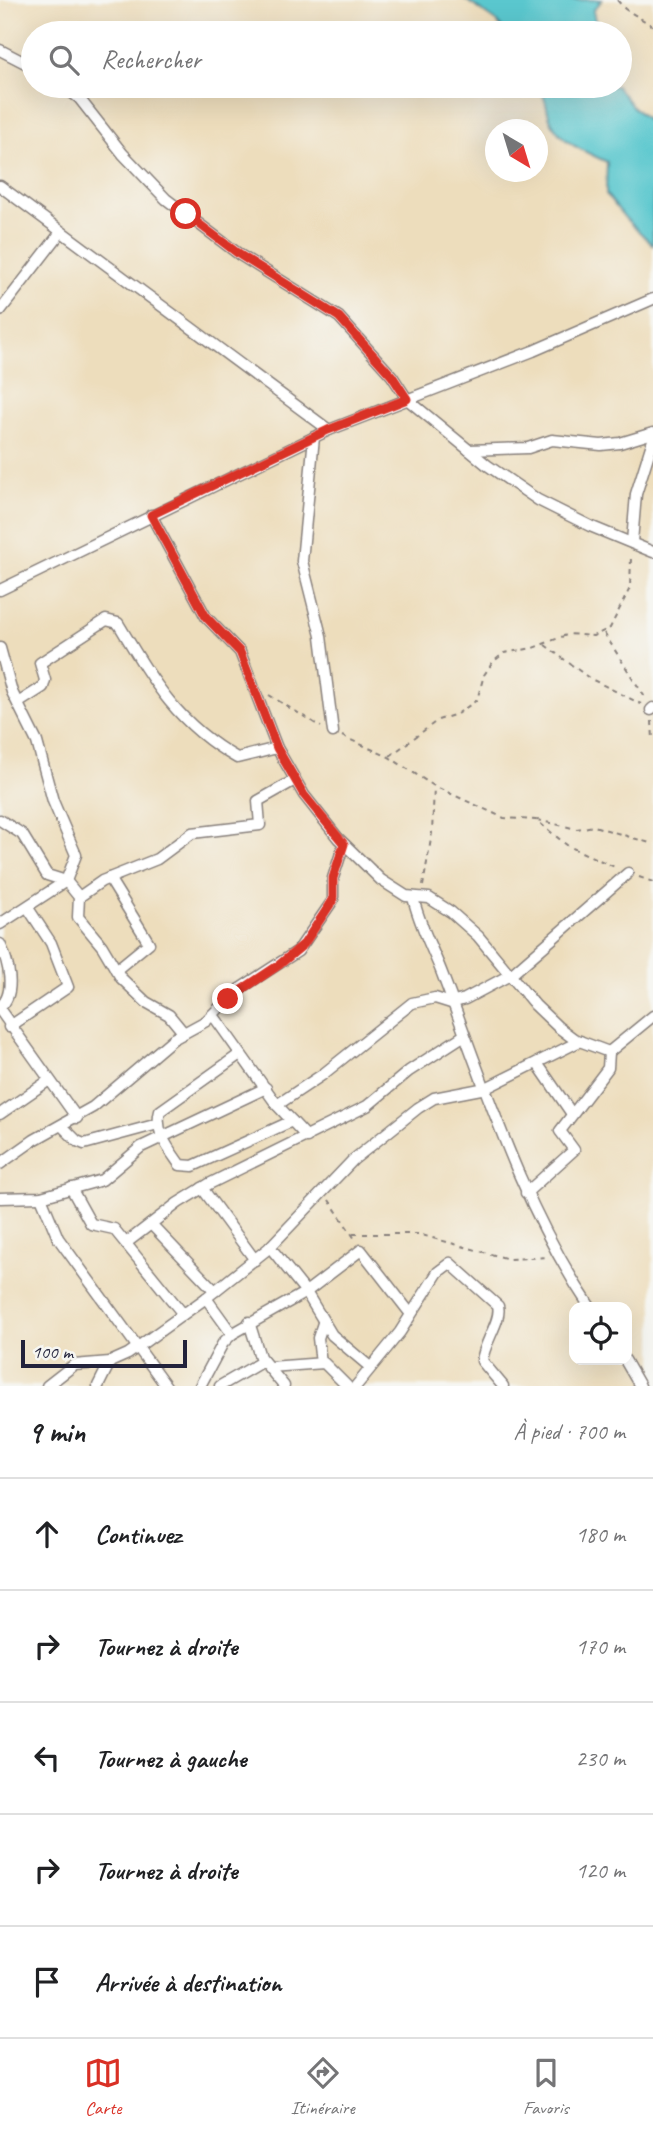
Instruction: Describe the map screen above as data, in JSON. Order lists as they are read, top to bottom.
{
  "scale_bar": "100 m",
  "north": "bottom right",
  "page": {
    "search": "Rechercher",
    "scale": "100 m",
    "heading": ["9 min", "À pied · 700 m"],
    "list": [
      ["Continuez", "180 m"],
      ["Tournez à droite", "170 m"],
      ["Tournez à gauche", "230 m"],
      ["Tournez à droite", "120 m"],
      "Arrivée à destination"
    ],
    "nav": ["Carte", "Itinéraire", "Favoris"]
  }
}
